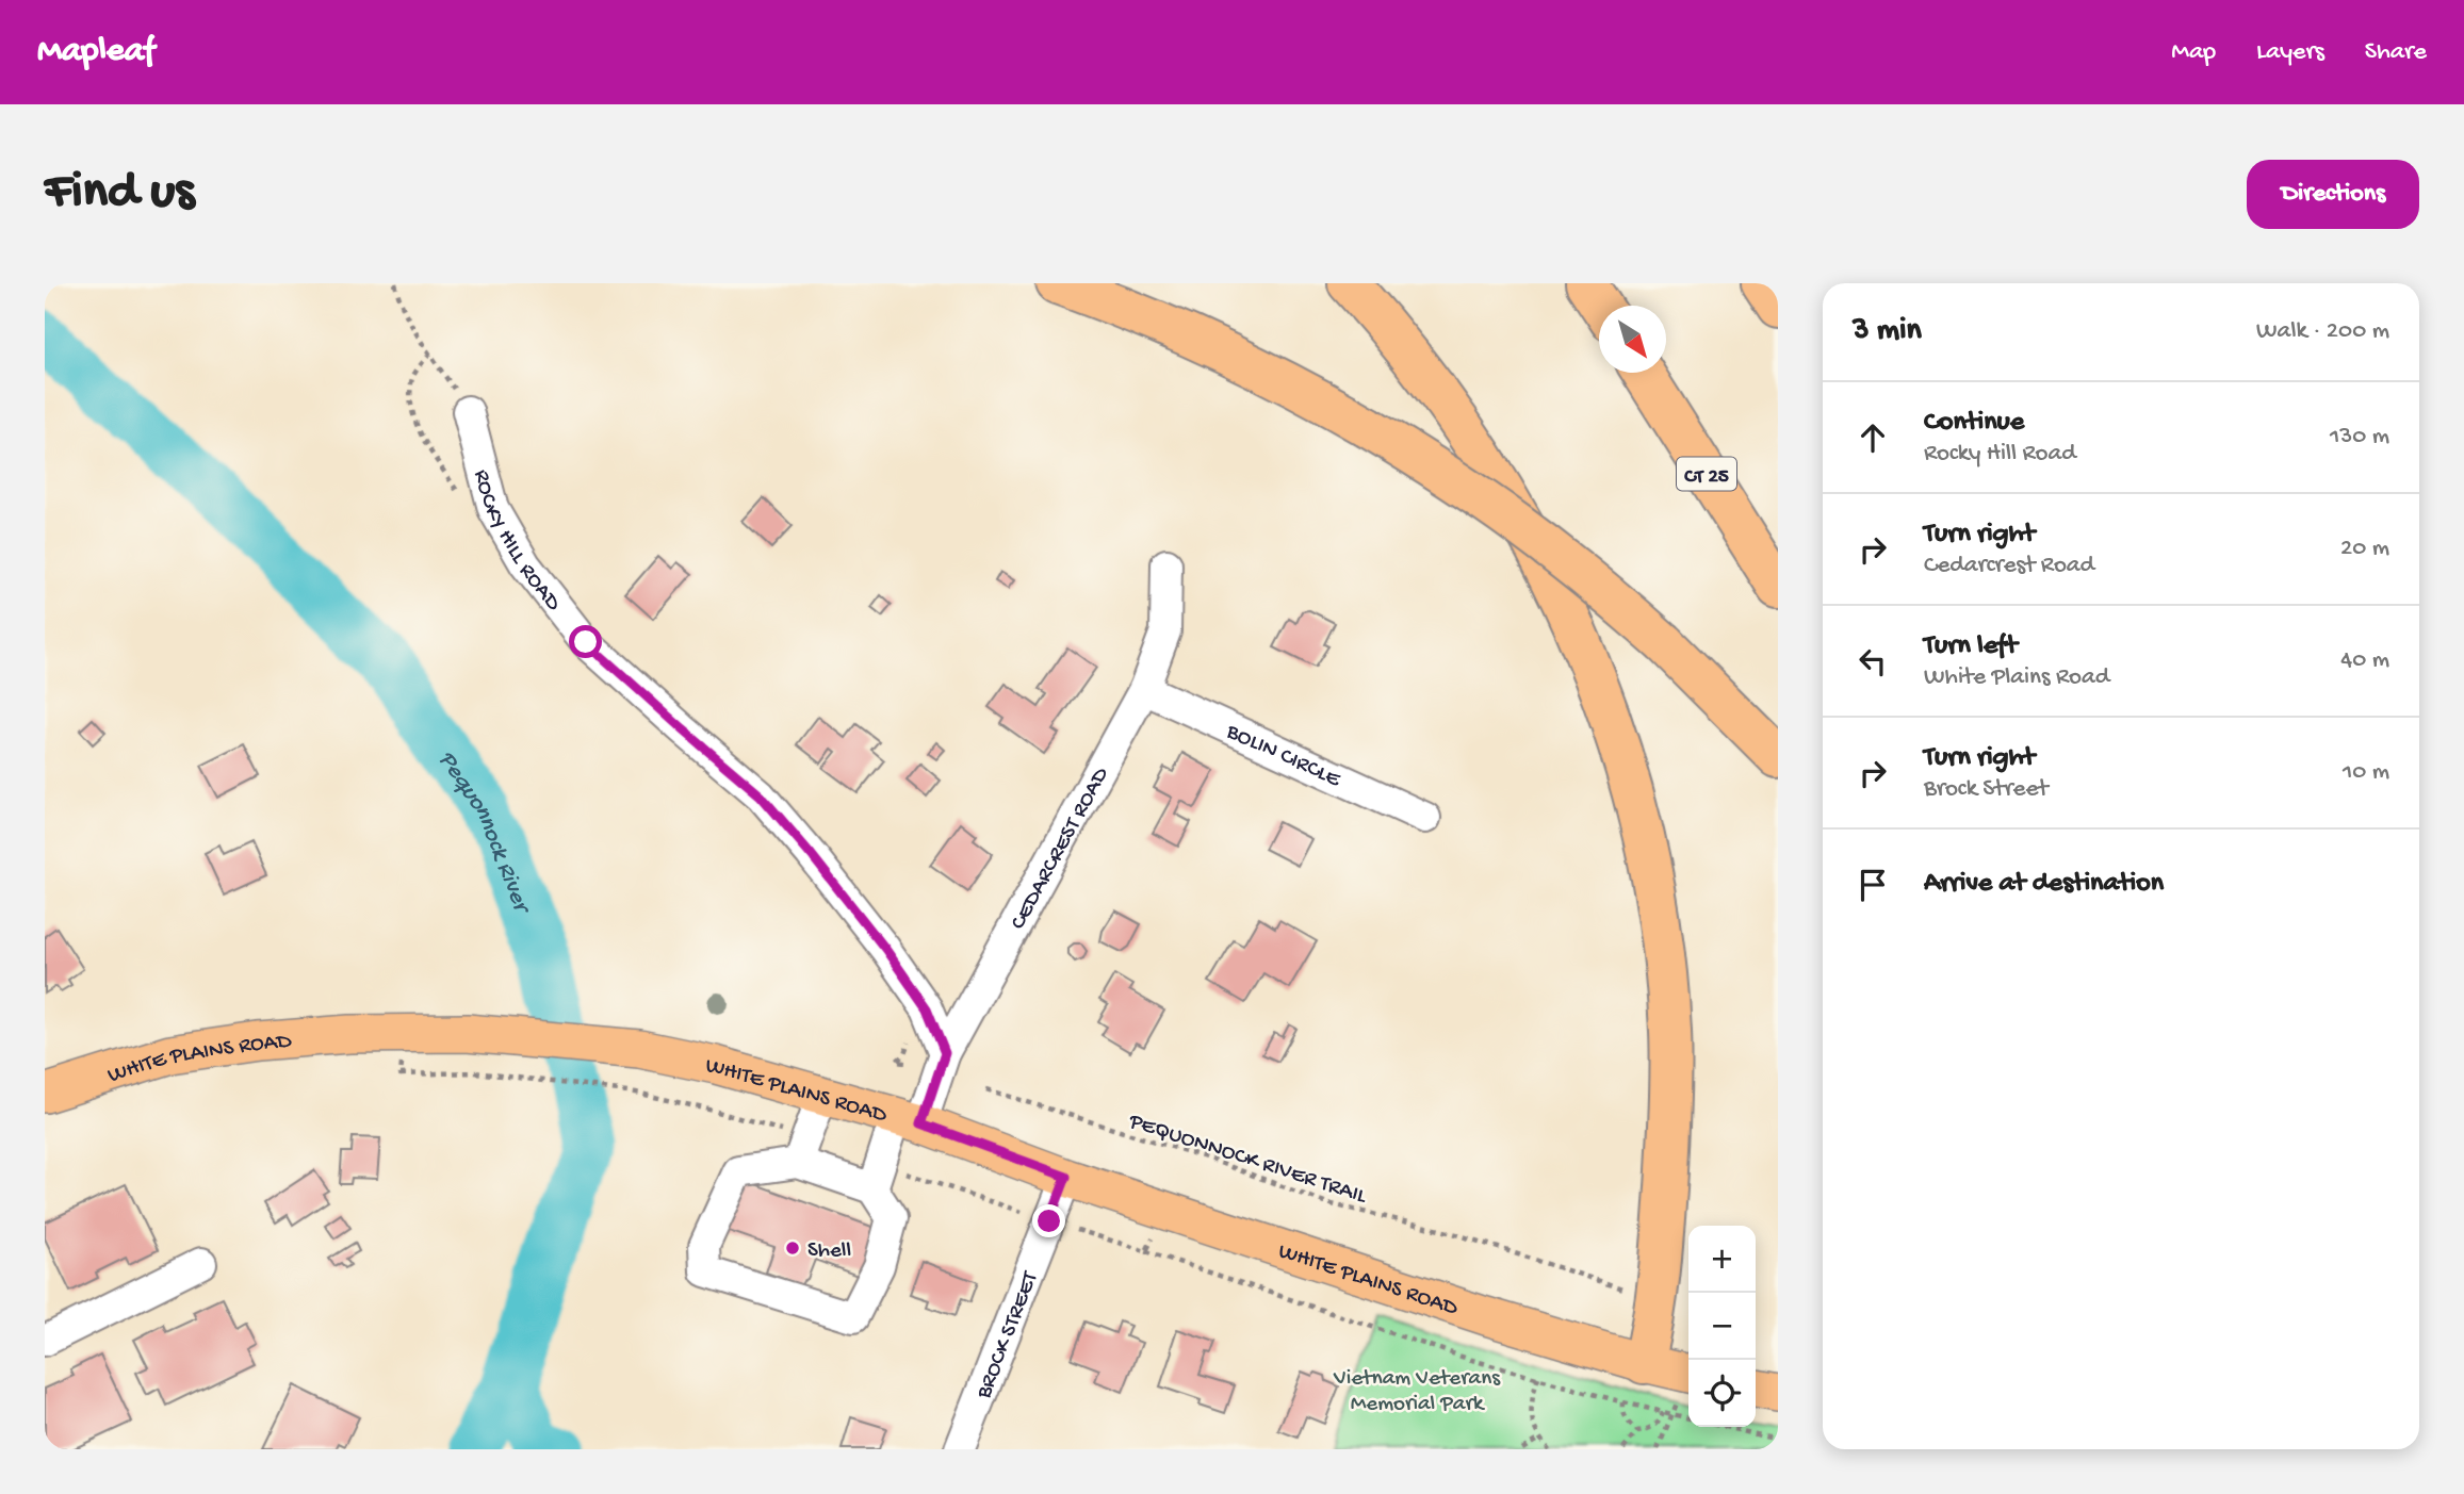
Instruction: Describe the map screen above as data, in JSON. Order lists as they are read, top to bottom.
{
  "streets": {
    "highway": ["CT 25"],
    "main road": ["WHITE PLAINS ROAD"],
    "street": [
      "ROCKY HILL ROAD",
      "BOLIN CIRCLE",
      "CEDARCREST ROAD",
      "BROCK STREET"
    ],
    "path": ["PEQUONNOCK RIVER TRAIL"]
  },
  "crossings": [
    ["ROCKY HILL ROAD", "CEDARCREST ROAD"],
    ["BOLIN CIRCLE", "CEDARCREST ROAD"],
    ["CEDARCREST ROAD", "WHITE PLAINS ROAD"],
    ["WHITE PLAINS ROAD", "BROCK STREET"]
  ],
  "water": ["Pequonnock River"],
  "parks": ["Vietnam Veterans Memorial Park"],
  "places": ["Shell"],
  "north": "bottom right",
  "page": {
    "header": "Mapleaf",
    "nav": ["Map", "Layers", "Share"],
    "buttons": "Directions",
    "title": "Find us",
    "heading": ["3 min", "Walk · 200 m"],
    "list": [
      ["Continue", "Rocky Hill Road", "130 m"],
      ["Turn right", "Cedarcrest Road", "20 m"],
      ["Turn left", "White Plains Road", "40 m"],
      ["Turn right", "Brock Street", "10 m"],
      "Arrive at destination"
    ],
    "map_buttons": ["+", "−"]
  }
}
